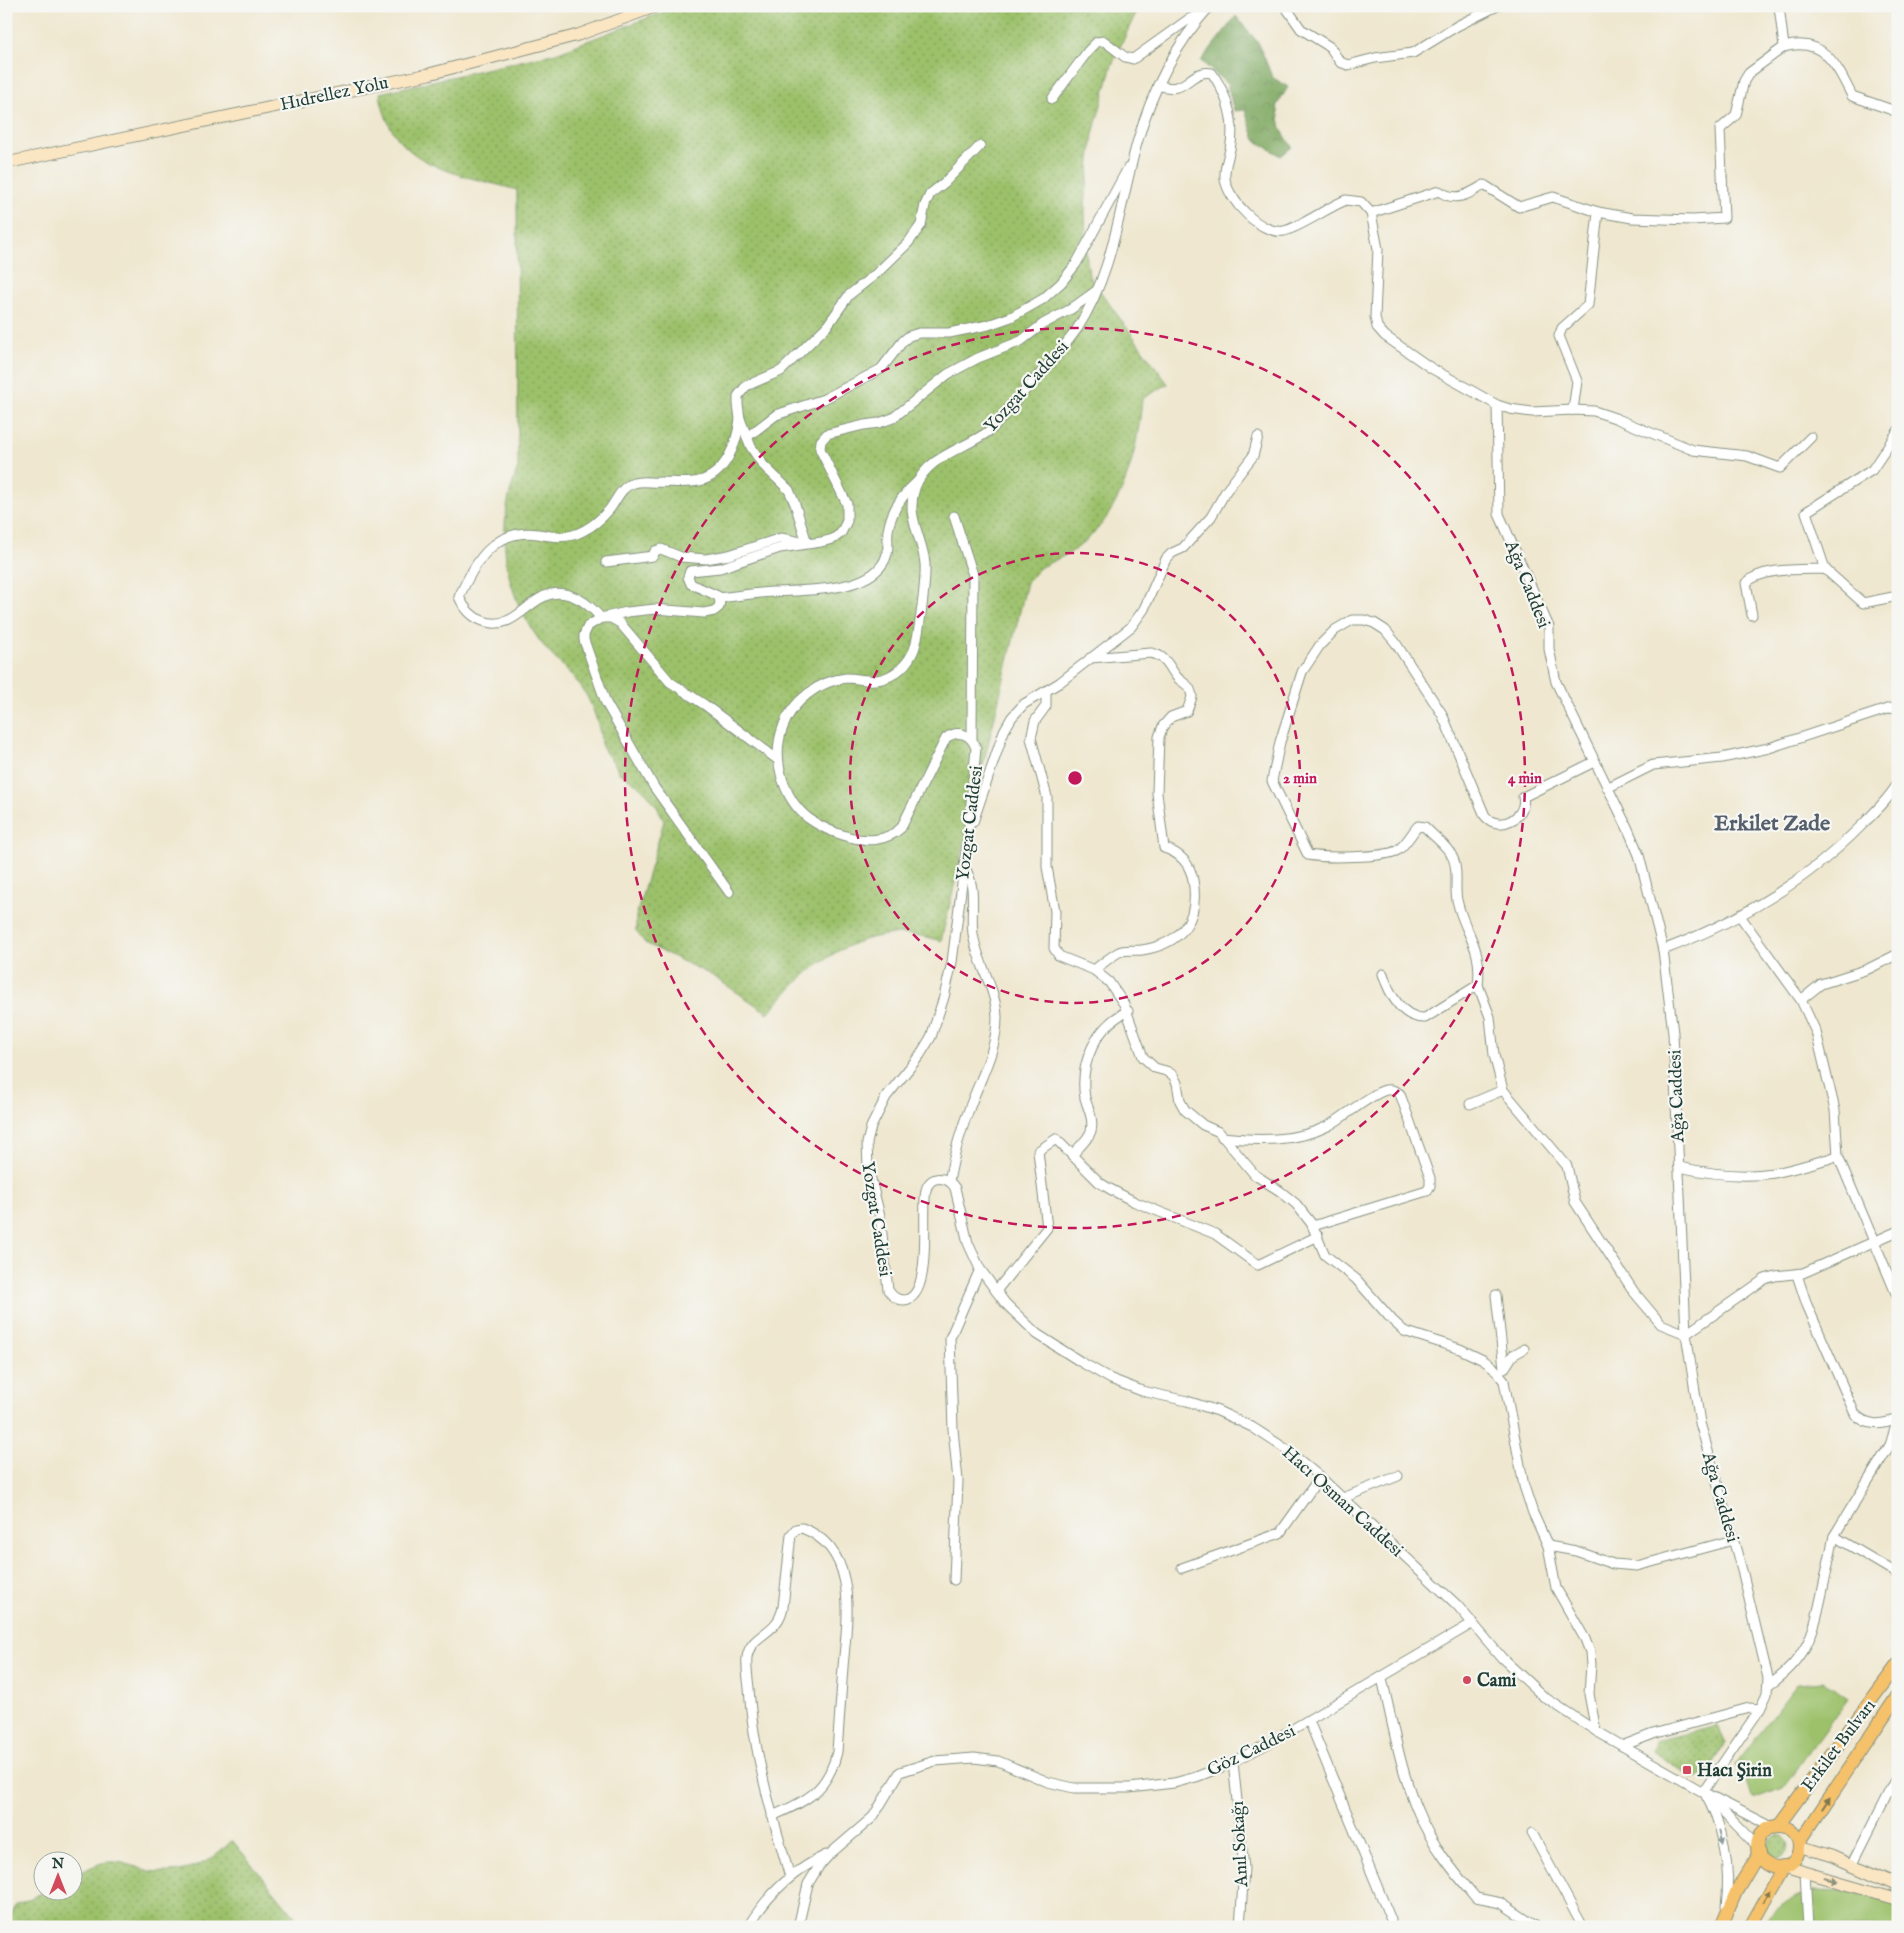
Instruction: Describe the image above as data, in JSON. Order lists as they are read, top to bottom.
{
  "streets": {
    "main road": ["Erkilet Bulvarı"],
    "street": [
      "Hıdrellez Yolu",
      "Yozgat Caddesi",
      "Ağa Caddesi",
      "Hacı Osman Caddesi",
      "Göz Caddesi",
      "Anıl Sokağı"
    ]
  },
  "crossings": [
    ["Yozgat Caddesi", "Hacı Osman Caddesi"],
    ["Ağa Caddesi", "Hacı Osman Caddesi"],
    ["Hacı Osman Caddesi", "Göz Caddesi"],
    ["Göz Caddesi", "Anıl Sokağı"]
  ],
  "districts": ["Erkilet Zade"],
  "places": {
    "other": ["Cami"],
    "transit": ["Hacı Şirin"]
  },
  "north": "top",
  "rings": ["2 min", "4 min"]
}
